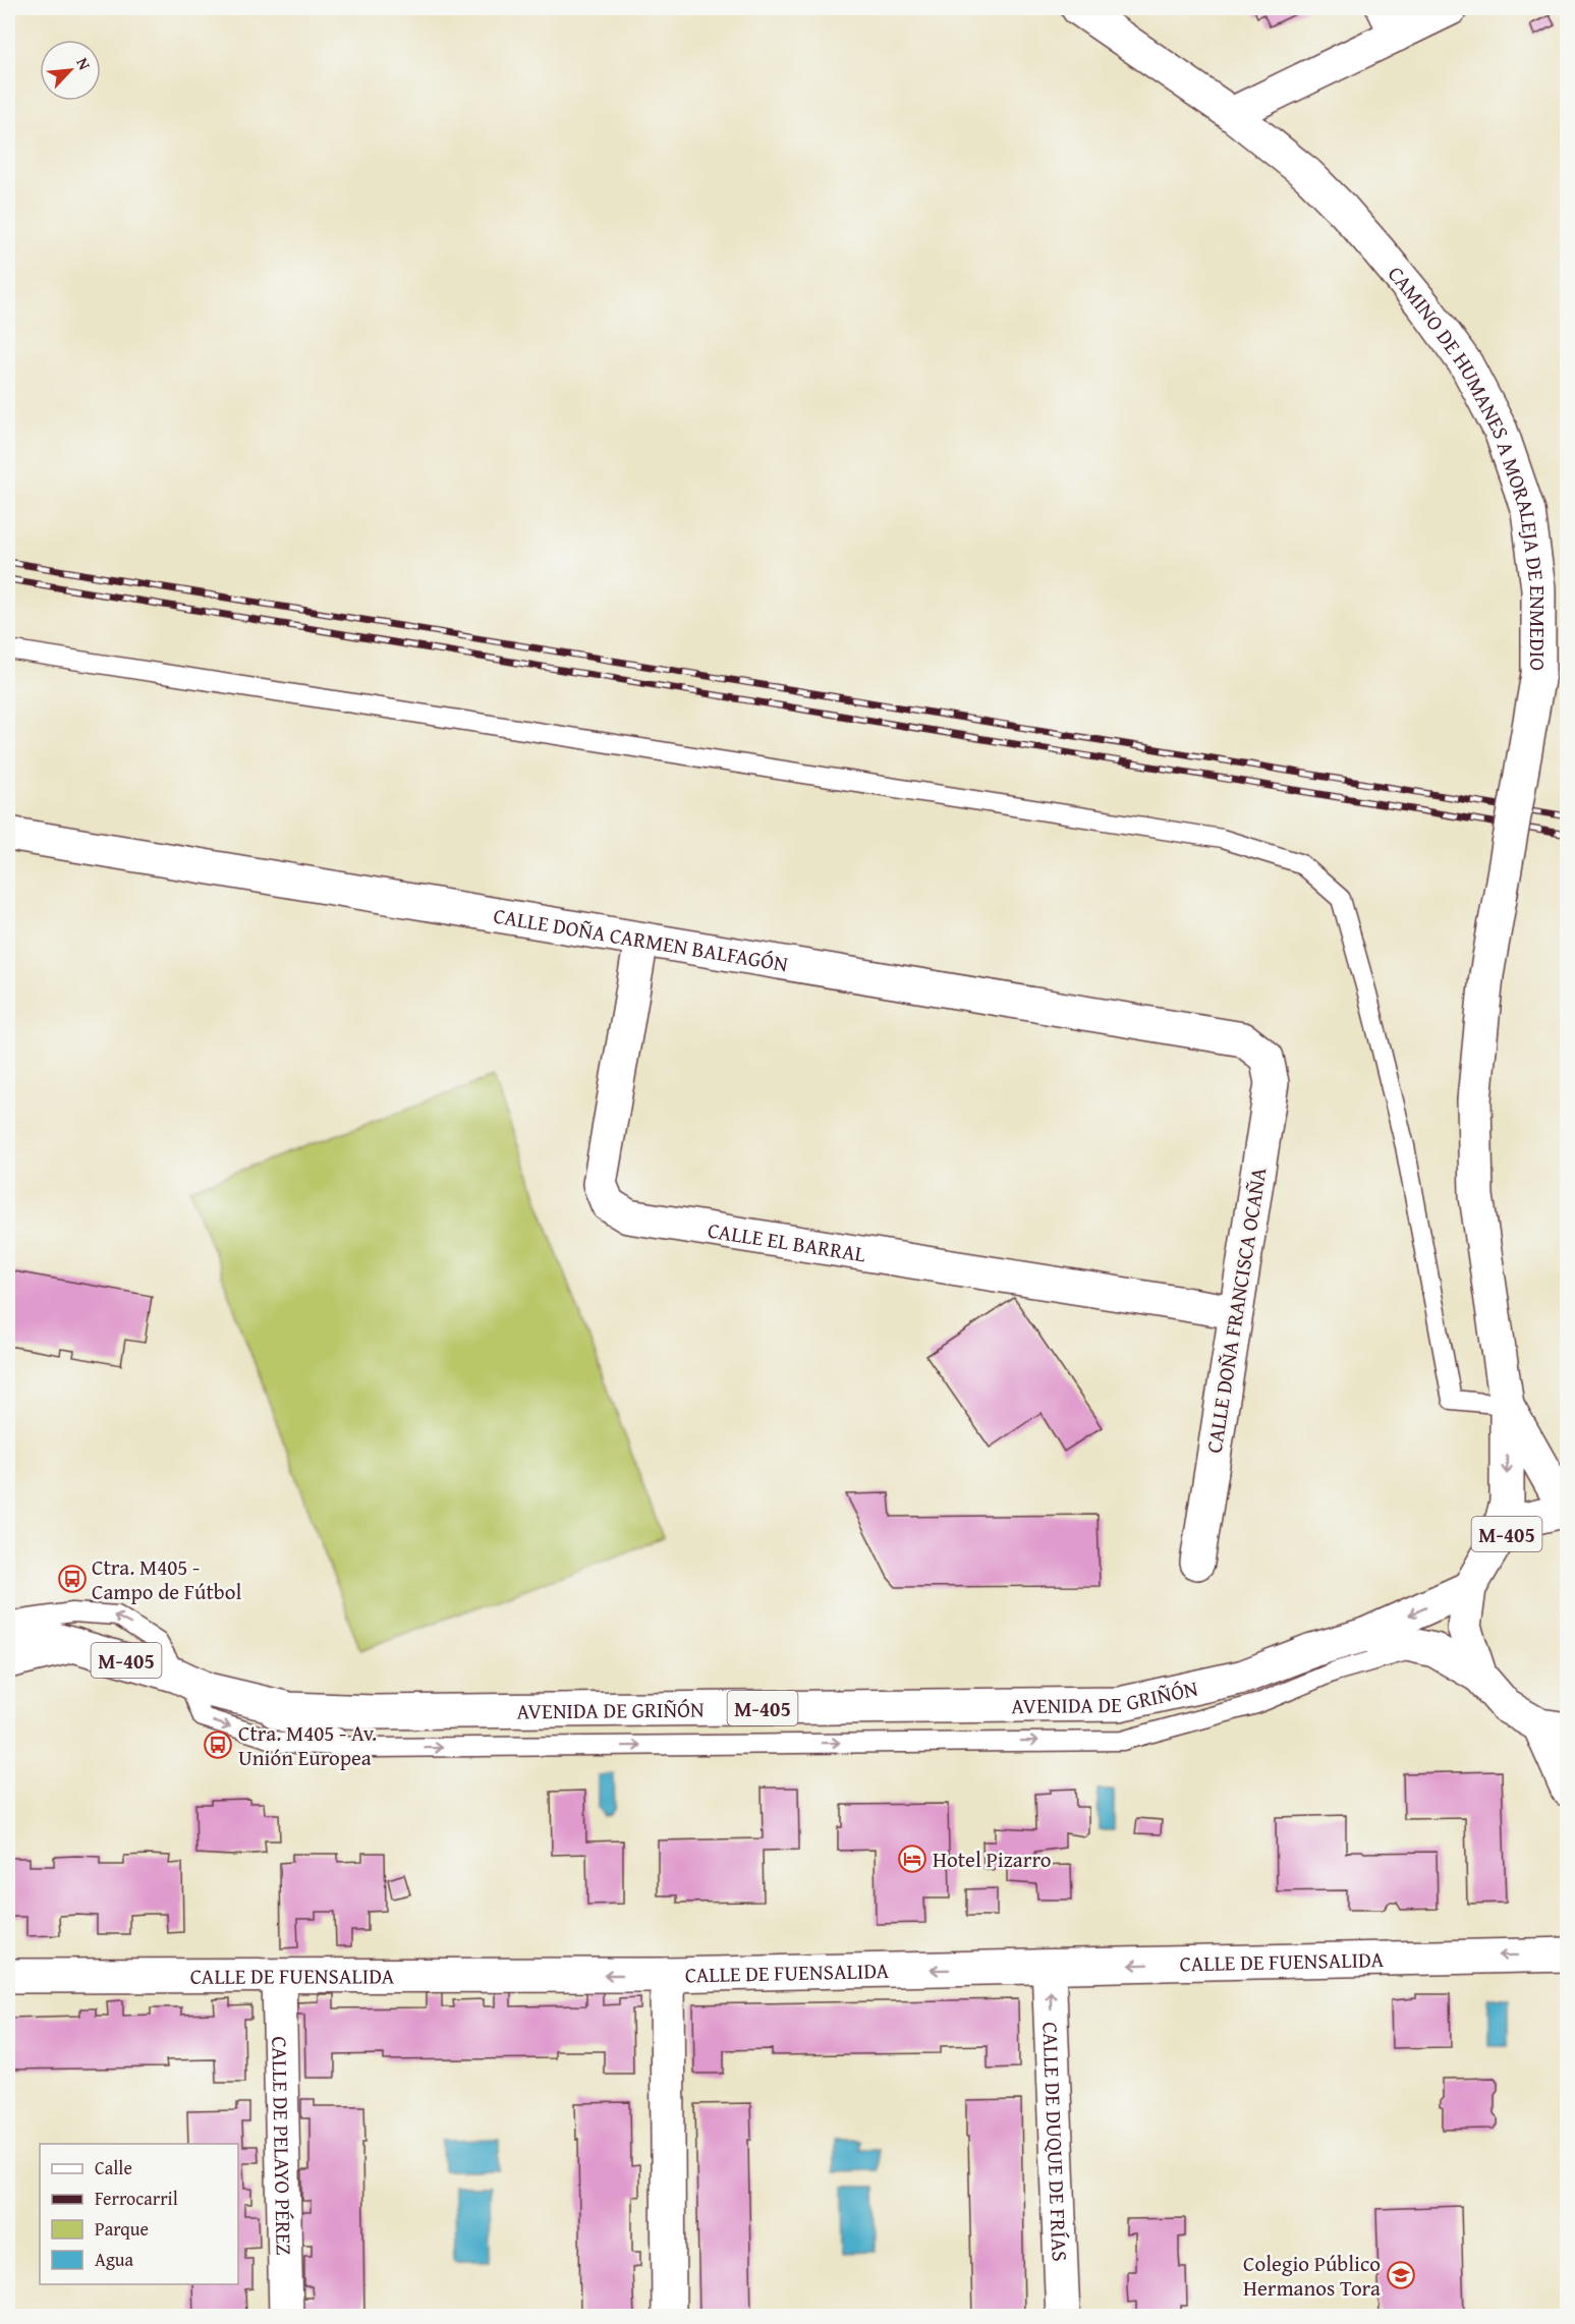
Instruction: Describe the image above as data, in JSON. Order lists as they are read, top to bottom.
{
  "streets": {
    "street": [
      "CAMINO DE HUMANES A MORALEJA DE ENMEDIO",
      "CALLE DOÑA CARMEN BALFAGÓN",
      "CALLE EL BARRAL",
      "CALLE DOÑA FRANCISCA OCAÑA",
      "M-405",
      "AVENIDA DE GRIÑÓN",
      "CALLE DE FUENSALIDA",
      "CALLE DE DUQUE DE FRÍAS",
      "CALLE DE PELAYO PÉREZ"
    ]
  },
  "crossings": [
    ["CAMINO DE HUMANES A MORALEJA DE ENMEDIO", "M-405"],
    ["CALLE DOÑA CARMEN BALFAGÓN", "CALLE EL BARRAL"],
    ["CALLE DOÑA CARMEN BALFAGÓN", "CALLE DOÑA FRANCISCA OCAÑA"],
    ["CALLE EL BARRAL", "CALLE DOÑA FRANCISCA OCAÑA"],
    ["M-405", "AVENIDA DE GRIÑÓN"],
    ["CALLE DE FUENSALIDA", "CALLE DE DUQUE DE FRÍAS"],
    ["CALLE DE FUENSALIDA", "CALLE DE PELAYO PÉREZ"]
  ],
  "one_way": ["CALLE DE FUENSALIDA", "CALLE DE DUQUE DE FRÍAS"],
  "places": {
    "bus stop": ["Ctra. M405 - Campo de Fútbol", "Ctra. M405 - Av. Unión Europea"],
    "hotel": ["Hotel Pizarro"],
    "school or university": ["Colegio Público Hermanos Tora"]
  },
  "legend": [
    "Calle",
    "Ferrocarril",
    "Parque",
    "Agua"
  ],
  "north": "top right"
}
